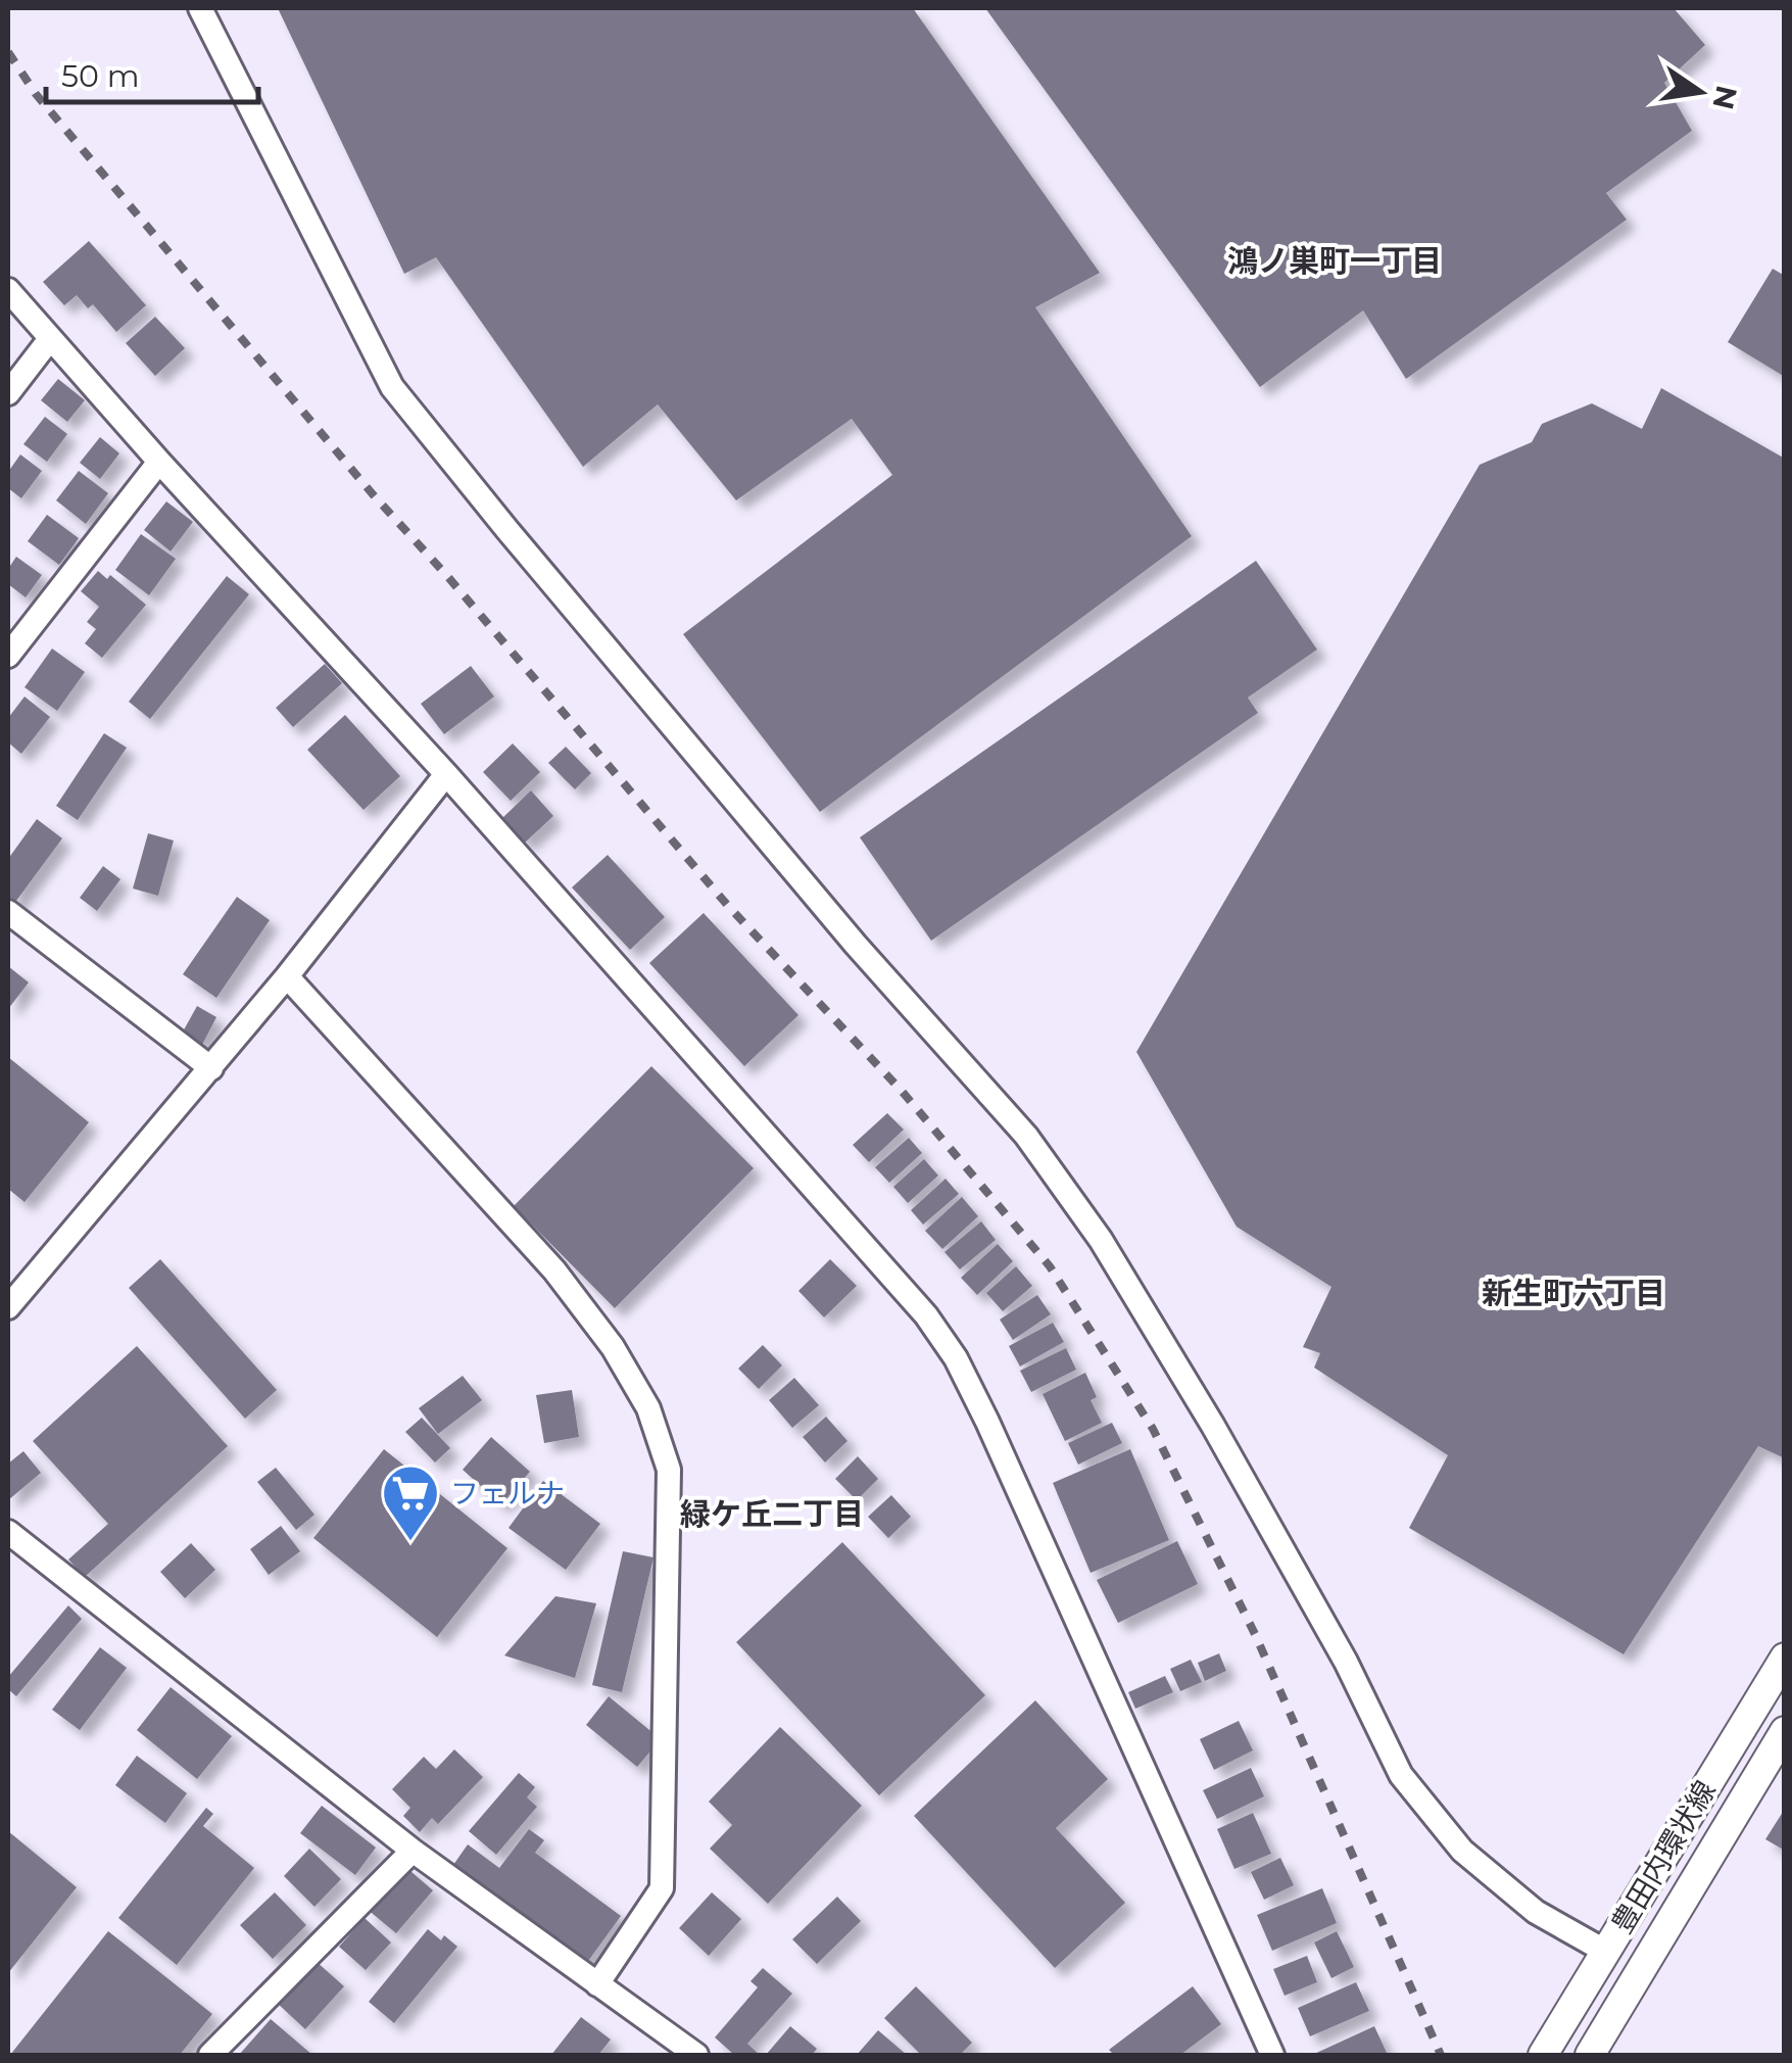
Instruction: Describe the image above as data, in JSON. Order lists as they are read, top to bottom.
{
  "streets": {
    "street": ["豊田内環状線"]
  },
  "districts": ["鴻ノ巣町一丁目", "新生町六丁目", "緑ケ丘二丁目"],
  "places": {
    "supermarket": ["フェルナ"]
  },
  "scale_bar": "50 m",
  "north": "right"
}
